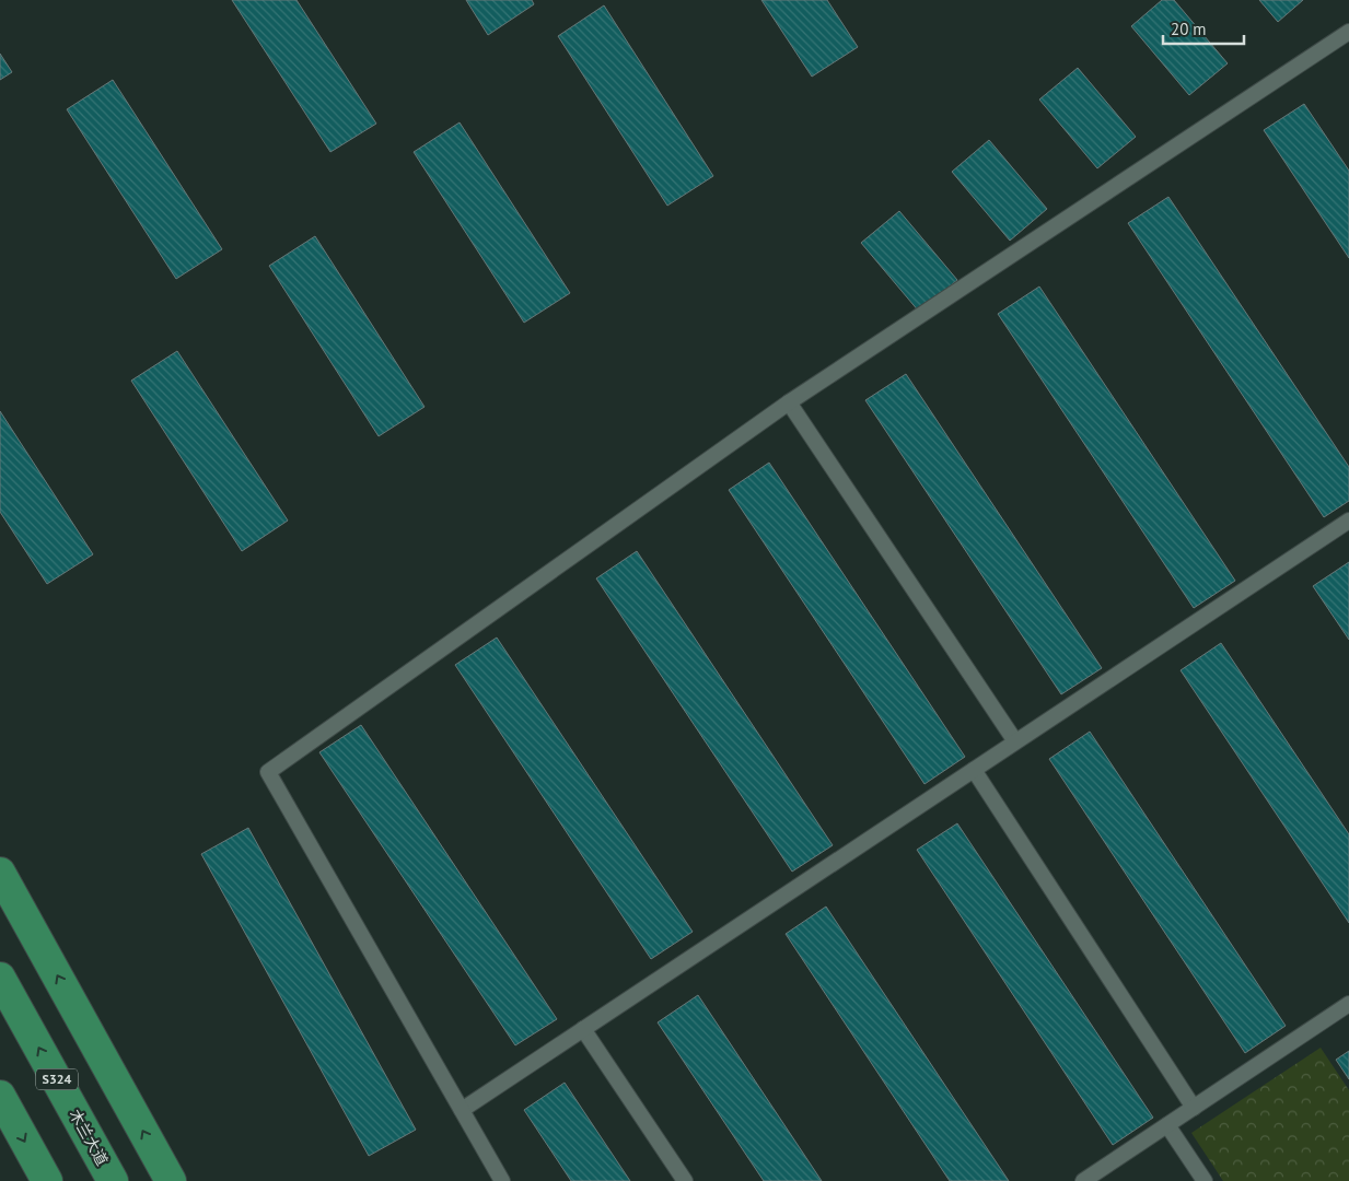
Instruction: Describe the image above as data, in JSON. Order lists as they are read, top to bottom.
{
  "streets": {
    "main road": ["S324", "木兰大道"]
  },
  "scale_bar": "20 m"
}
